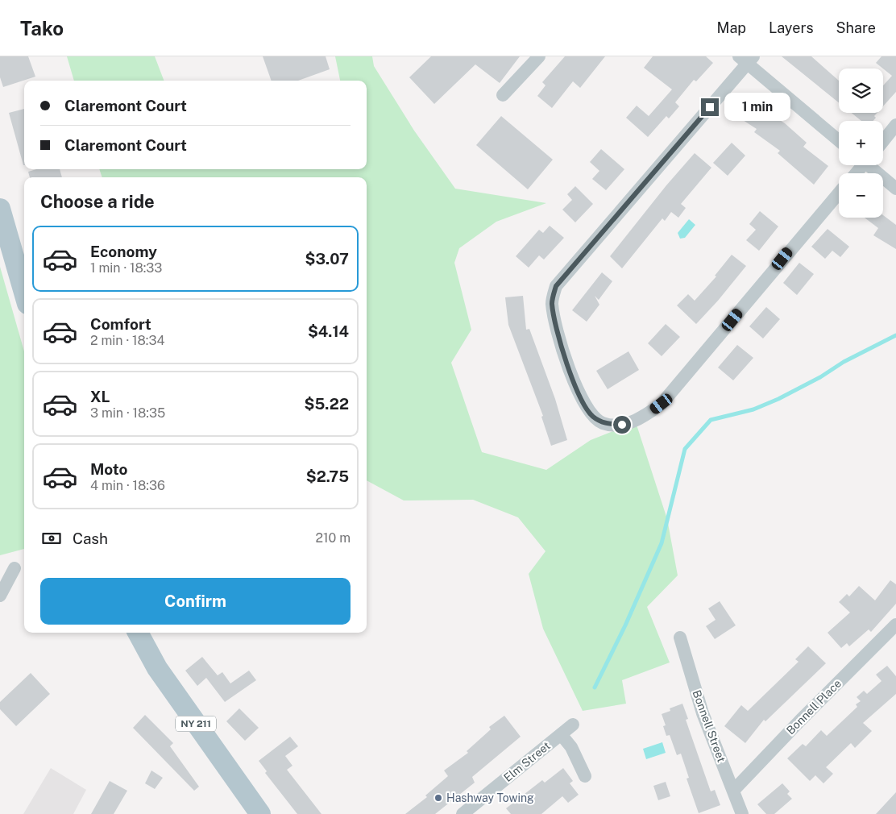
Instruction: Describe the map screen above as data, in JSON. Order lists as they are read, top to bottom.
{
  "streets": {
    "main road": ["NY 211"],
    "street": ["Bonnell Place", "Bonnell Street", "Elm Street"]
  },
  "crossings": [
    ["Bonnell Place", "Bonnell Street"]
  ],
  "places": ["Hashway Towing"],
  "page": {
    "header": "Tako",
    "nav": ["Map", "Layers", "Share"],
    "map_buttons": ["+", "−"],
    "banner": ["Claremont Court", "Claremont Court"],
    "bubble": "1 min",
    "heading": "Choose a ride",
    "list": [
      {
        "name": "Economy",
        "note": "1 min · 18:33",
        "value": "$3.07"
      },
      {
        "name": "Comfort",
        "note": "2 min · 18:34",
        "value": "$4.14"
      },
      {
        "name": "XL",
        "note": "3 min · 18:35",
        "value": "$5.22"
      },
      {
        "name": "Moto",
        "note": "4 min · 18:36",
        "value": "$2.75"
      }
    ],
    "pay": ["Cash", "210 m"],
    "buttons": "Confirm"
  }
}
